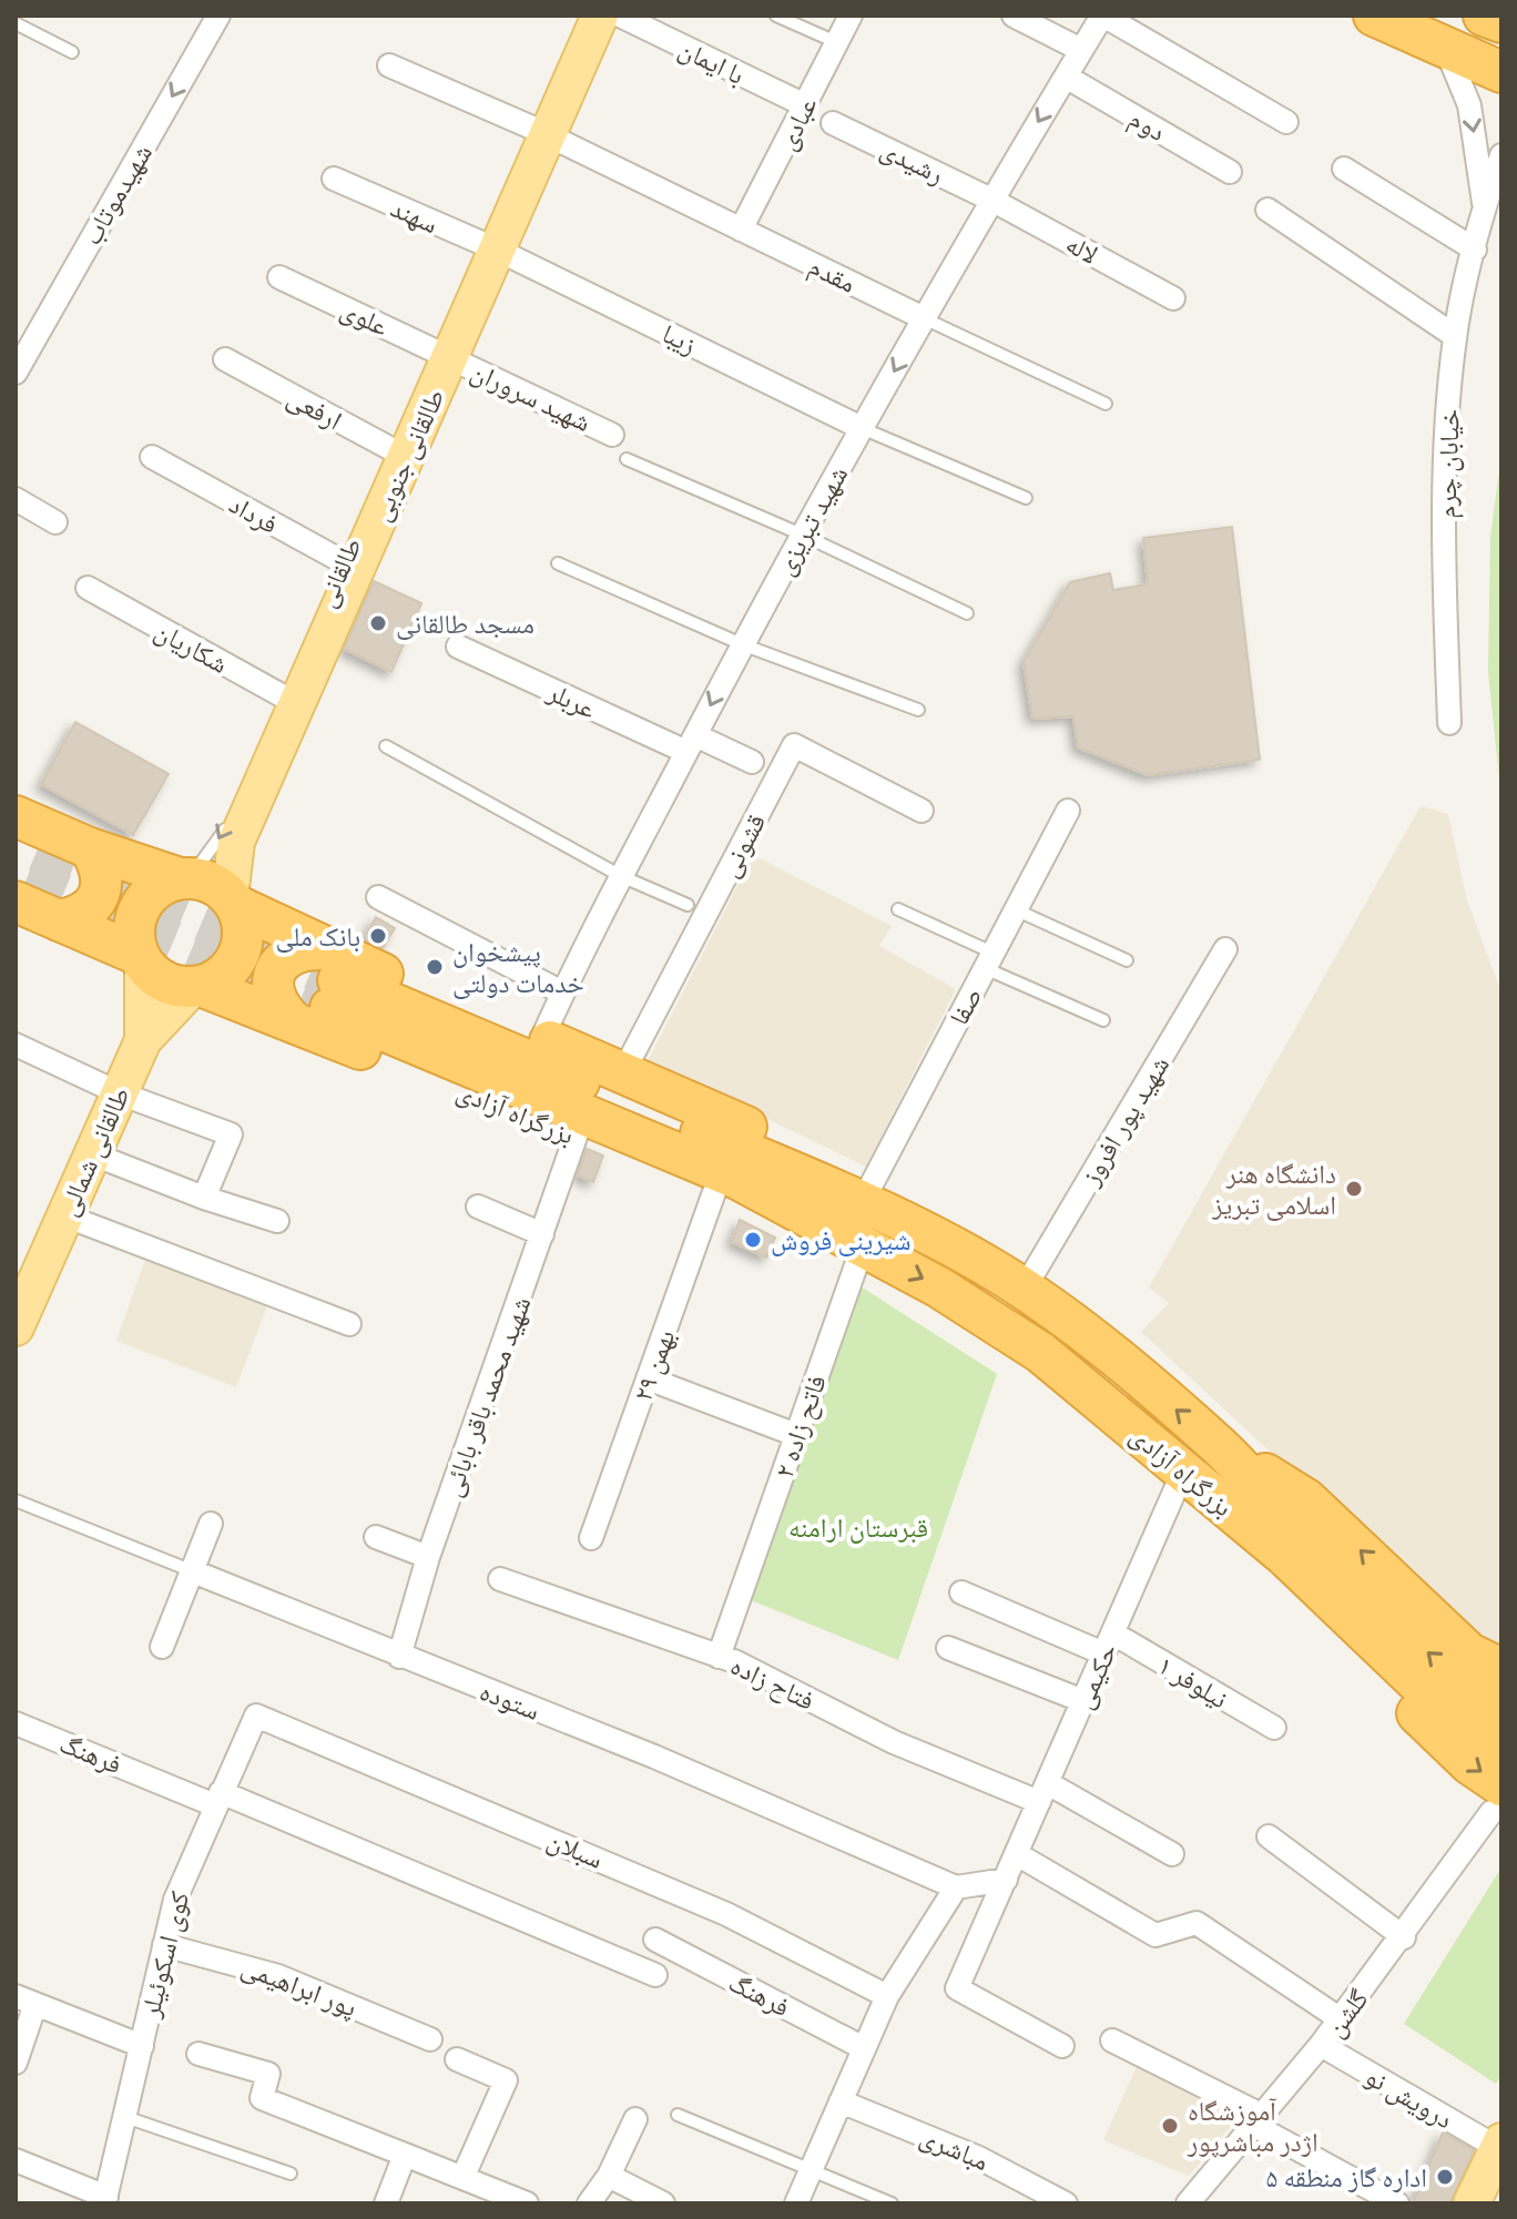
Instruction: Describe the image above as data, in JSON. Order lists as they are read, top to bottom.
{
  "streets": {
    "highway": ["بزرگراه آزادی"],
    "main road": ["طالقانی جنوبی", "طالقانی شمالی"],
    "street": [
      "با ایمان",
      "عبادی",
      "دوم",
      "رشیدی",
      "شهیدموتاب",
      "سهند",
      "لاله",
      "مقدم",
      "علوی",
      "زیبا",
      "شهید سروران",
      "ارفعی",
      "خیابان چرم",
      "فرداد",
      "شهید تبریزی",
      "شکاریان",
      "عربلر",
      "قشونی",
      "صفا",
      "شهید پور افروز",
      "۲۹ بهمن",
      "شهید محمد باقر بابائی",
      "فاتح زاده ۲",
      "حکیمی",
      "نیلوفر ۱",
      "فتاح زاده",
      "ستوده",
      "فرهنگ",
      "سبلان",
      "کوی اسکوئیلر",
      "پور ابراهیمی",
      "گلشن",
      "درویش نو",
      "مباشری"
    ]
  },
  "crossings": [
    ["با ایمان", "عبادی"],
    ["عبادی", "مقدم"],
    ["دوم", "شهید تبریزی"],
    ["رشیدی", "لاله"],
    ["رشیدی", "شهید تبریزی"],
    ["سهند", "زیبا"],
    ["سهند", "طالقانی جنوبی"],
    ["لاله", "شهید تبریزی"],
    ["مقدم", "شهید تبریزی"],
    ["علوی", "شهید سروران"],
    ["علوی", "طالقانی جنوبی"],
    ["زیبا", "طالقانی جنوبی"],
    ["زیبا", "شهید تبریزی"],
    ["شهید سروران", "طالقانی جنوبی"],
    ["ارفعی", "طالقانی جنوبی"],
    ["طالقانی جنوبی", "فرداد"],
    ["طالقانی جنوبی", "شکاریان"],
    ["طالقانی جنوبی", "بزرگراه آزادی"],
    ["طالقانی جنوبی", "طالقانی شمالی"],
    ["شهید تبریزی", "عربلر"],
    ["شهید تبریزی", "بزرگراه آزادی"],
    ["قشونی", "بزرگراه آزادی"],
    ["صفا", "بزرگراه آزادی"],
    ["صفا", "فاتح زاده ۲"],
    ["بزرگراه آزادی", "شهید پور افروز"],
    ["بزرگراه آزادی", "طالقانی شمالی"],
    ["بزرگراه آزادی", "۲۹ بهمن"],
    ["بزرگراه آزادی", "شهید محمد باقر بابائی"],
    ["بزرگراه آزادی", "فاتح زاده ۲"],
    ["بزرگراه آزادی", "حکیمی"],
    ["شهید محمد باقر بابائی", "ستوده"],
    ["فاتح زاده ۲", "فتاح زاده"],
    ["حکیمی", "نیلوفر ۱"],
    ["حکیمی", "فتاح زاده"],
    ["فرهنگ", "کوی اسکوئیلر"],
    ["سبلان", "کوی اسکوئیلر"],
    ["کوی اسکوئیلر", "پور ابراهیمی"],
    ["گلشن", "درویش نو"]
  ],
  "one_way": ["شهیدموتاب"],
  "parks": ["قبرستان ارامنه"],
  "places": [
    "مسجد طالقانی",
    "بانک ملی",
    "پیشخوان خدمات دولتی",
    "دانشگاه هنر اسلامی تبریز",
    "شیرینی فروش",
    "آموزشگاه اژدر مباشرپور",
    "اداره گاز منطقه ۵"
  ]
}
